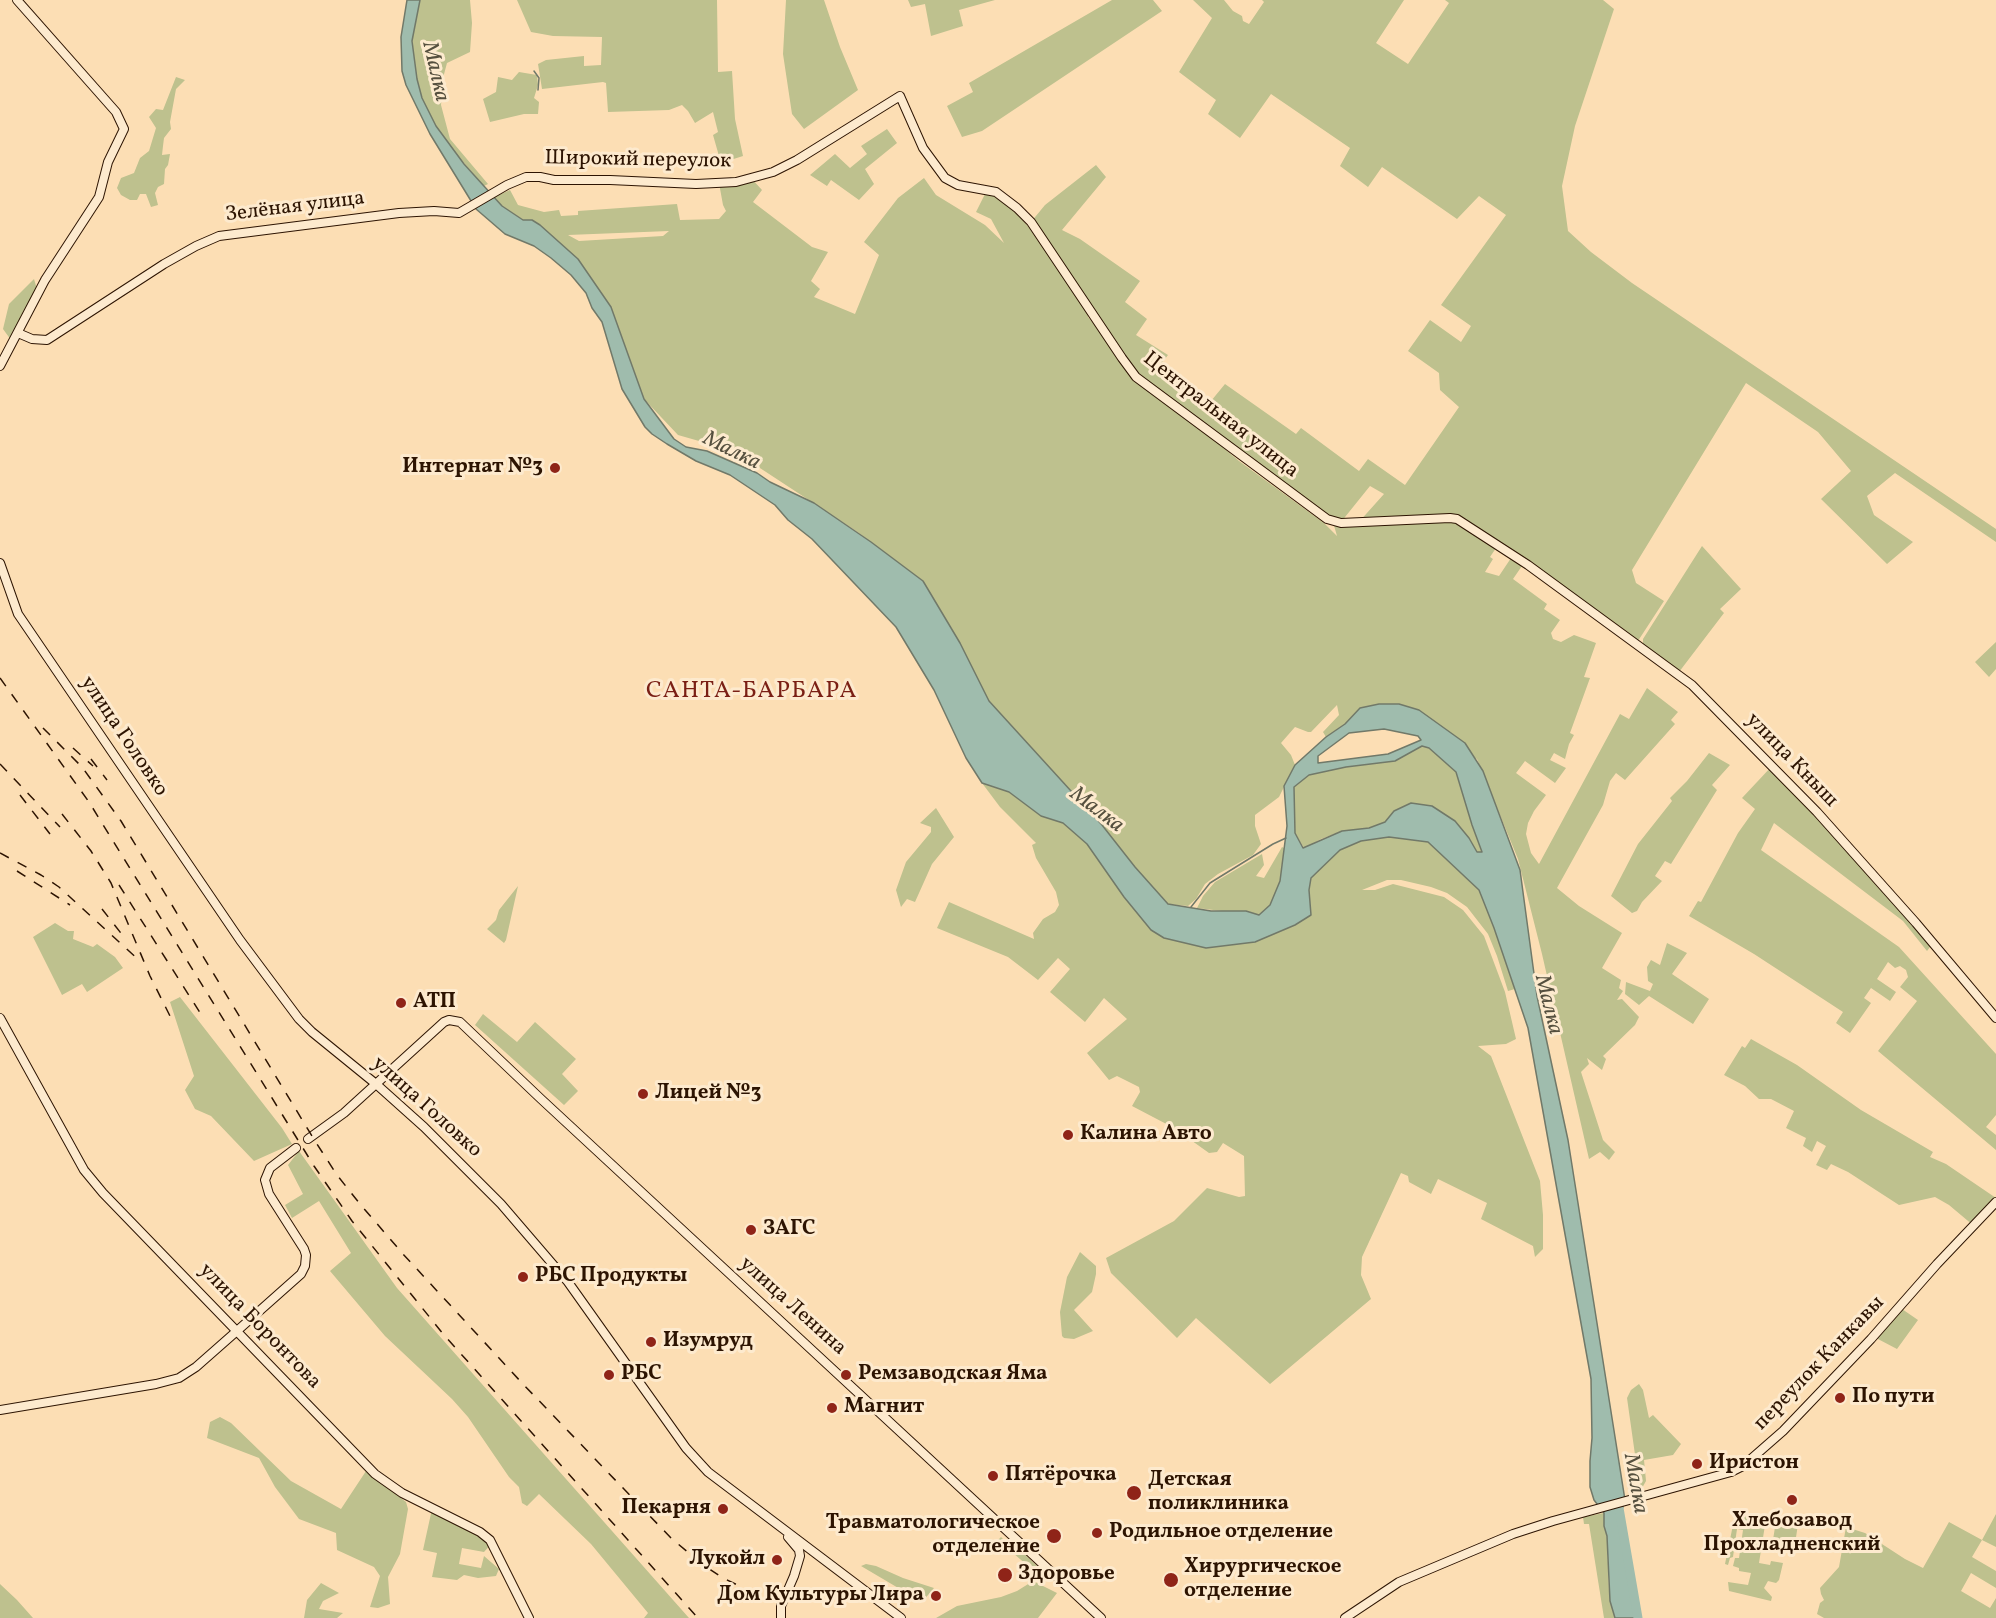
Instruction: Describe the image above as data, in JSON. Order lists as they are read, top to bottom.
{
  "streets": {
    "street": [
      "Широкий переулок",
      "Зелёная улица",
      "Центральная улица",
      "улица Головко",
      "улица Кныш",
      "улица Ленина",
      "улица Боронтова",
      "переулок Канкавы"
    ]
  },
  "crossings": [
    ["Широкий переулок", "Зелёная улица"],
    ["Широкий переулок", "Центральная улица"],
    ["Центральная улица", "улица Кныш"],
    ["улица Головко", "улица Ленина"]
  ],
  "districts": ["САНТА-БАРБАРА"],
  "water": ["Малка"],
  "places": [
    "Интернат №3",
    "АТП",
    "Лицей №3",
    "Калина Авто",
    "ЗАГС",
    "РБС Продукты",
    "Изумруд",
    "РБС",
    "Ремзаводская Яма",
    "По пути",
    "Магнит",
    "Иристон",
    "Пятёрочка",
    "Детская поликлиника",
    "Хлебозавод Прохладненский",
    "Пекарня",
    "Родильное отделение",
    "Травматологическое отделение",
    "Лукойл",
    "Здоровье",
    "Хирургическое отделение",
    "Дом Культуры Лира"
  ]
}
